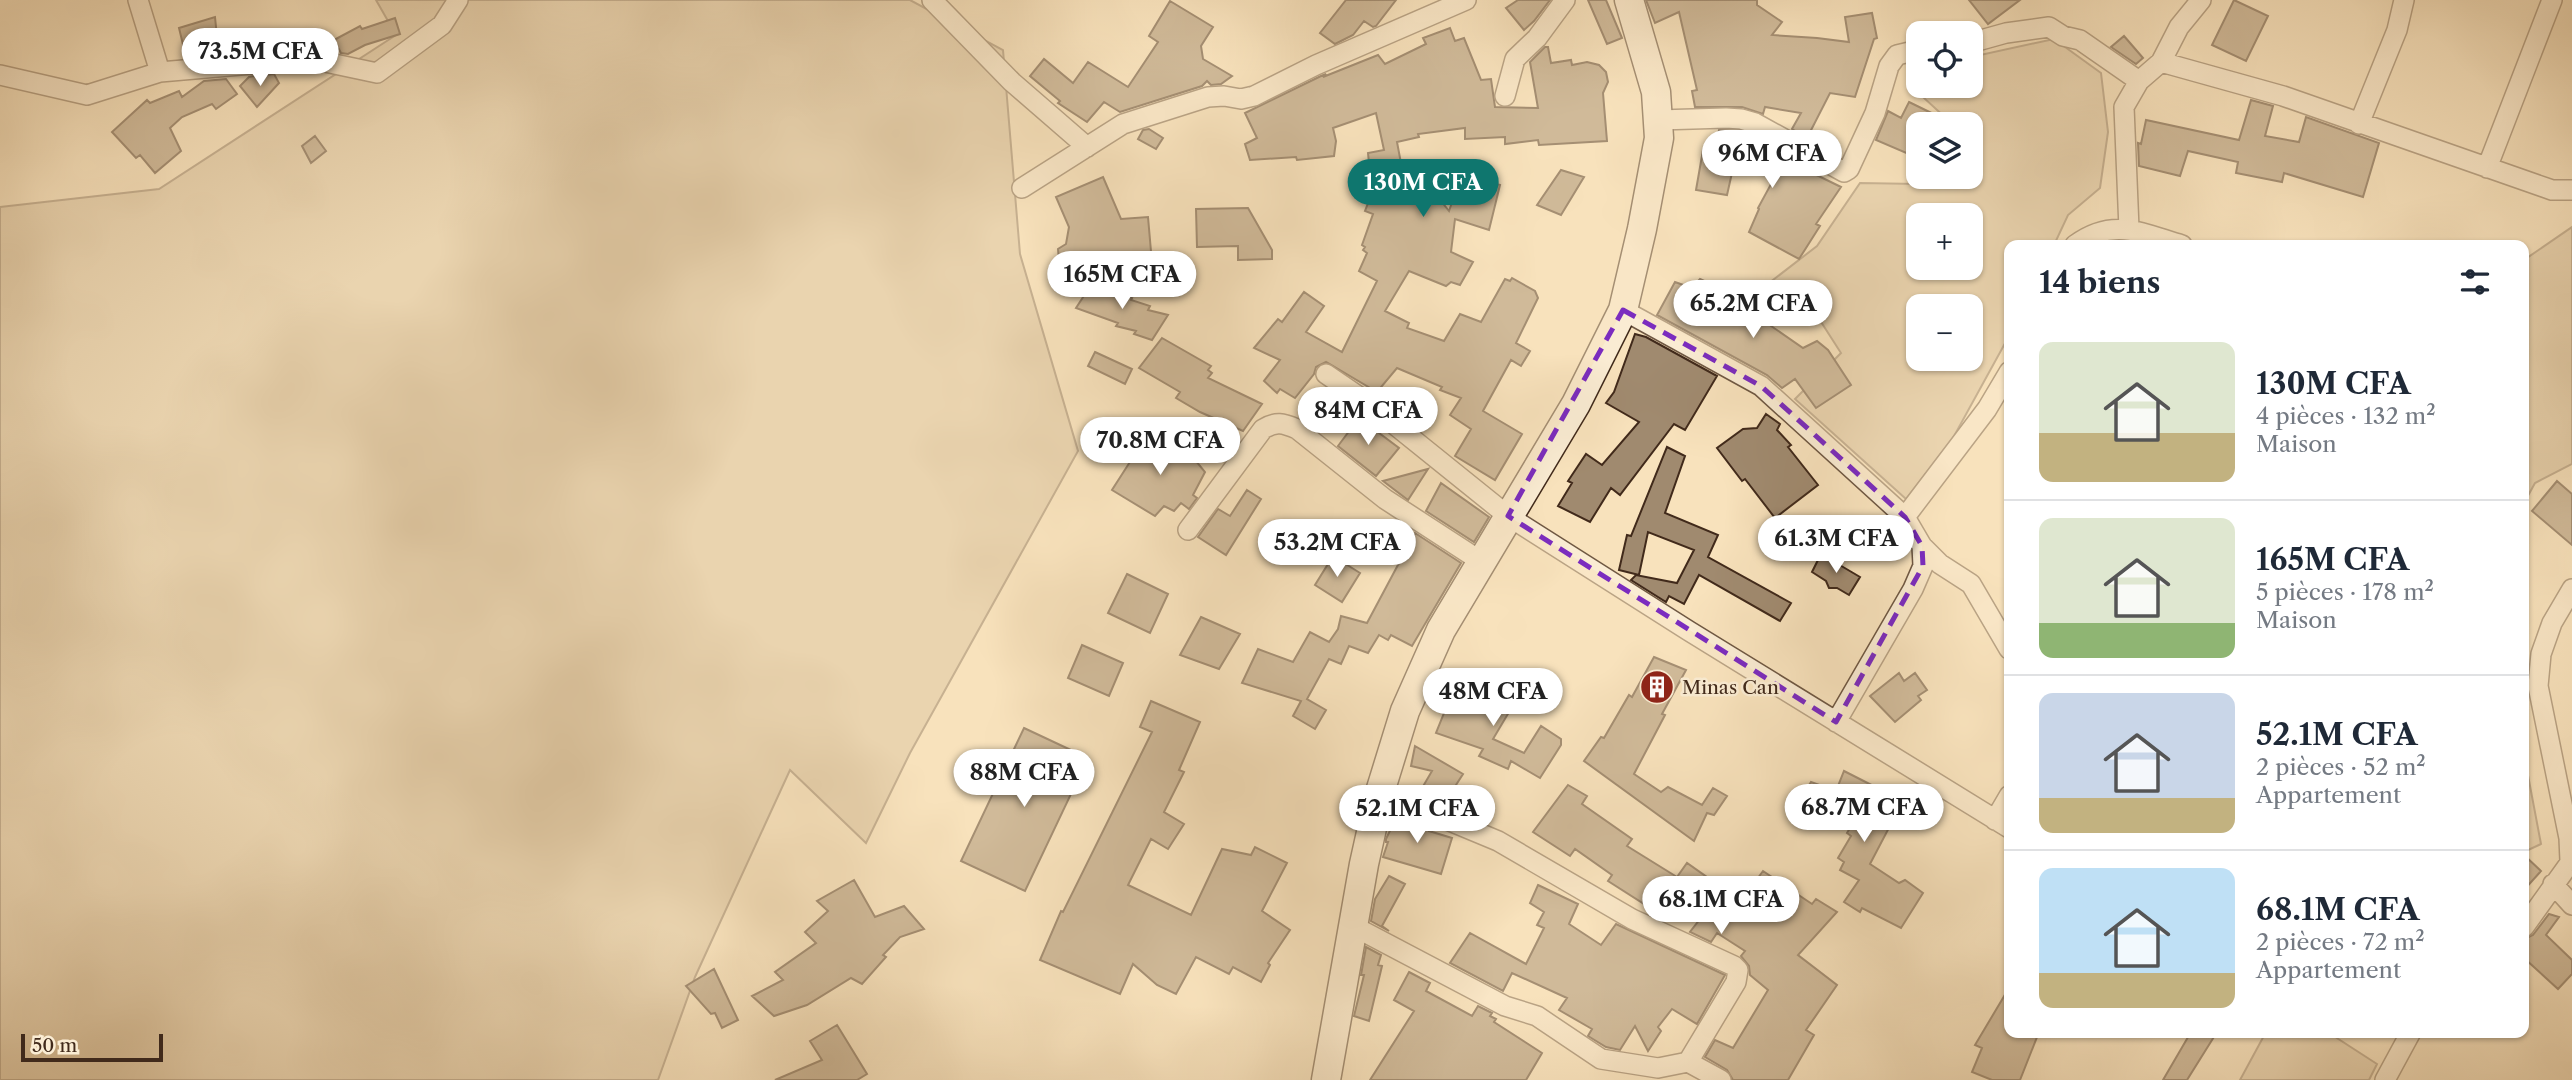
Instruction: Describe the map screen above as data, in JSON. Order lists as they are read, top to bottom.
{
  "places": {
    "building": ["Minas Can"]
  },
  "scale_bar": "50 m",
  "page": {
    "map_buttons": ["+", "−"],
    "price": [
      "73.5M CFA",
      "96M CFA",
      "130M CFA",
      "165M CFA",
      "65.2M CFA",
      "84M CFA",
      "70.8M CFA",
      "61.3M CFA",
      "53.2M CFA",
      "48M CFA",
      "88M CFA",
      "68.7M CFA",
      "52.1M CFA",
      "68.1M CFA"
    ],
    "heading": "14 biens",
    "list": [
      {
        "name": "130M CFA",
        "note": "4 pièces · 132 m² · Maison"
      },
      {
        "name": "165M CFA",
        "note": "5 pièces · 178 m² · Maison"
      },
      {
        "name": "52.1M CFA",
        "note": "2 pièces · 52 m² · Appartement"
      },
      {
        "name": "68.1M CFA",
        "note": "2 pièces · 72 m² · Appartement"
      }
    ],
    "scale": "50 m"
  }
}
